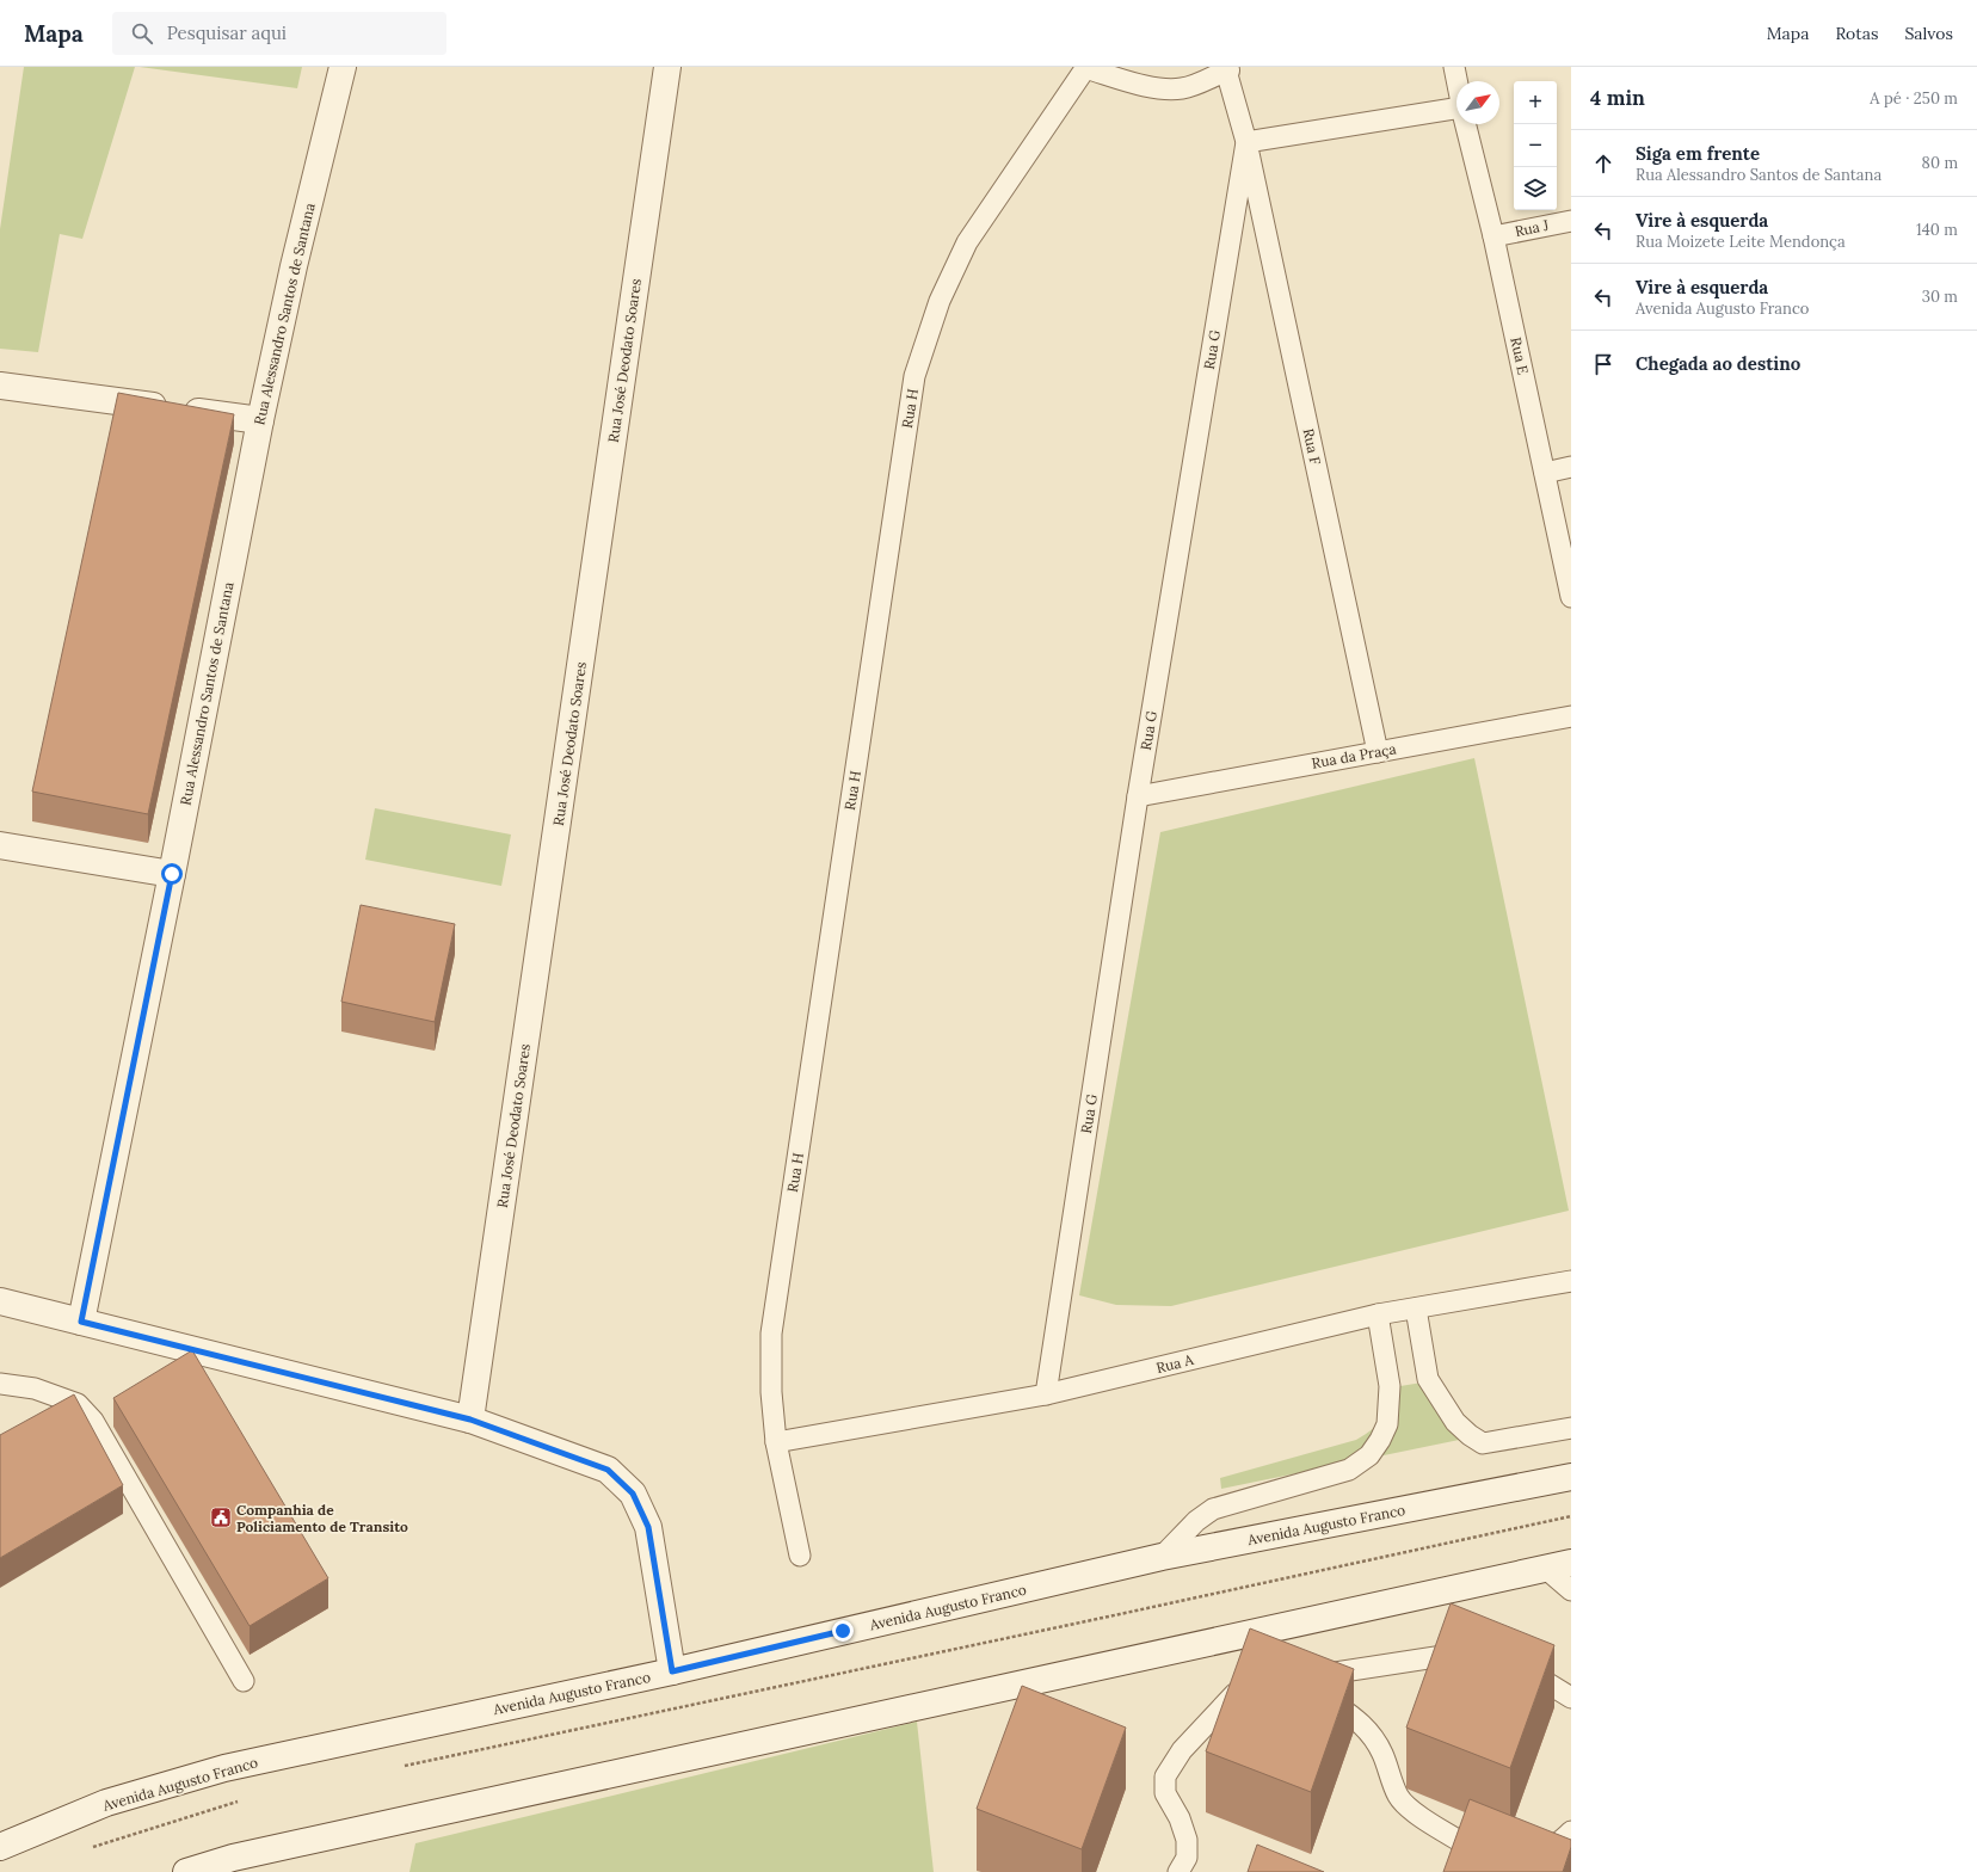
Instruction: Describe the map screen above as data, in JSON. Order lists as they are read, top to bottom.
{
  "streets": {
    "street": ["Rua Alessandro Santos de Santana", "Rua José Deodato Soares", "Avenida Augusto Franco"],
    "lane": [
      "Rua J",
      "Rua G",
      "Rua E",
      "Rua H",
      "Rua F",
      "Rua da Praça",
      "Rua A"
    ]
  },
  "crossings": [
    ["Rua J", "Rua E"],
    ["Rua G", "Rua F"],
    ["Rua G", "Rua da Praça"],
    ["Rua G", "Rua A"],
    ["Rua H", "Rua A"],
    ["Rua F", "Rua da Praça"]
  ],
  "places": {
    "public building": ["Companhia de Policiamento de Transito"]
  },
  "north": "top right",
  "page": {
    "header": "Mapa",
    "search": "Pesquisar aqui",
    "nav": ["Mapa", "Rotas", "Salvos"],
    "heading": ["4 min", "A pé · 250 m"],
    "map_buttons": ["+", "−"],
    "list": [
      ["Siga em frente", "Rua Alessandro Santos de Santana", "80 m"],
      ["Vire à esquerda", "Rua Moizete Leite Mendonça", "140 m"],
      ["Vire à esquerda", "Avenida Augusto Franco", "30 m"],
      "Chegada ao destino"
    ]
  }
}
